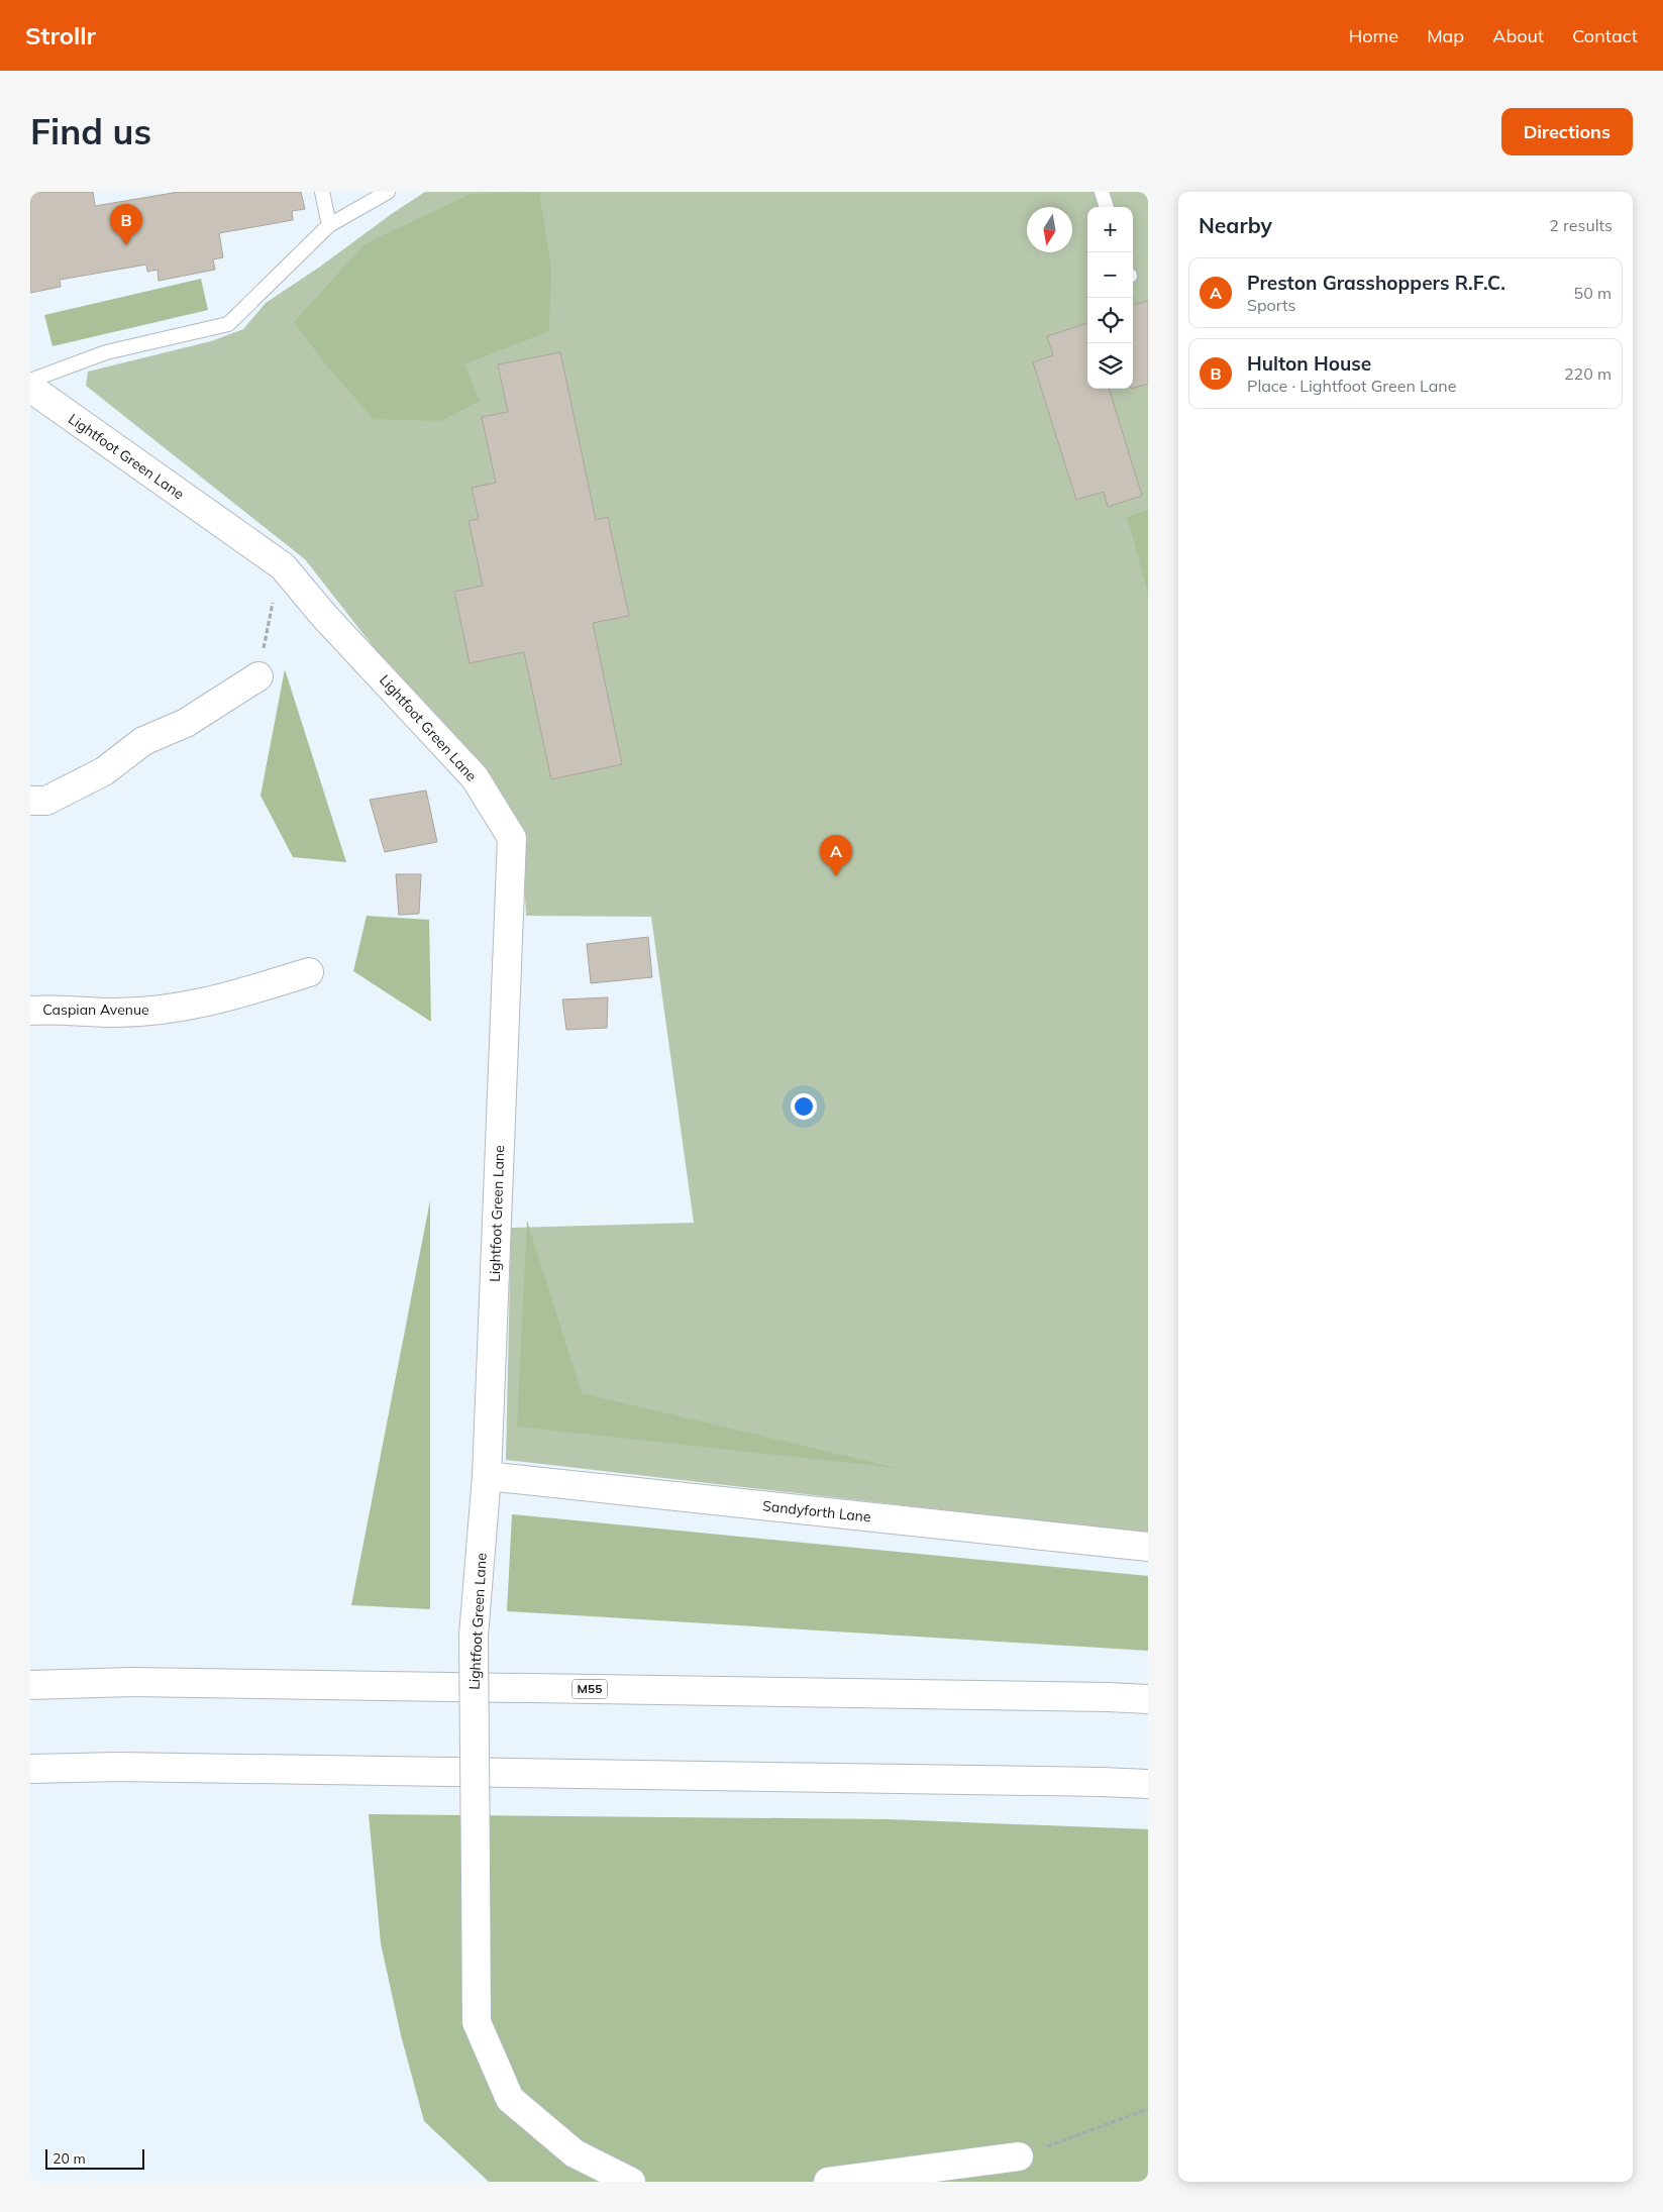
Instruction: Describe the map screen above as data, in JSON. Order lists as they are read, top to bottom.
{
  "streets": {
    "main road": [
      "Lightfoot Green Lane",
      "Caspian Avenue",
      "Sandyforth Lane",
      "M55"
    ]
  },
  "crossings": [
    ["Lightfoot Green Lane", "Sandyforth Lane"]
  ],
  "scale_bar": "20 m",
  "north": "bottom",
  "page": {
    "header": "Strollr",
    "nav": [
      "Home",
      "Map",
      "About",
      "Contact"
    ],
    "buttons": "Directions",
    "title": "Find us",
    "heading": ["Nearby", "2 results"],
    "pins": ["B", "A"],
    "map_buttons": ["+", "−"],
    "list": [
      {
        "mark": "A",
        "name": "Preston Grasshoppers R.F.C.",
        "note": "Sports",
        "value": "50 m"
      },
      {
        "mark": "B",
        "name": "Hulton House",
        "note": "Place · Lightfoot Green Lane",
        "value": "220 m"
      }
    ],
    "scale": "20 m"
  }
}
